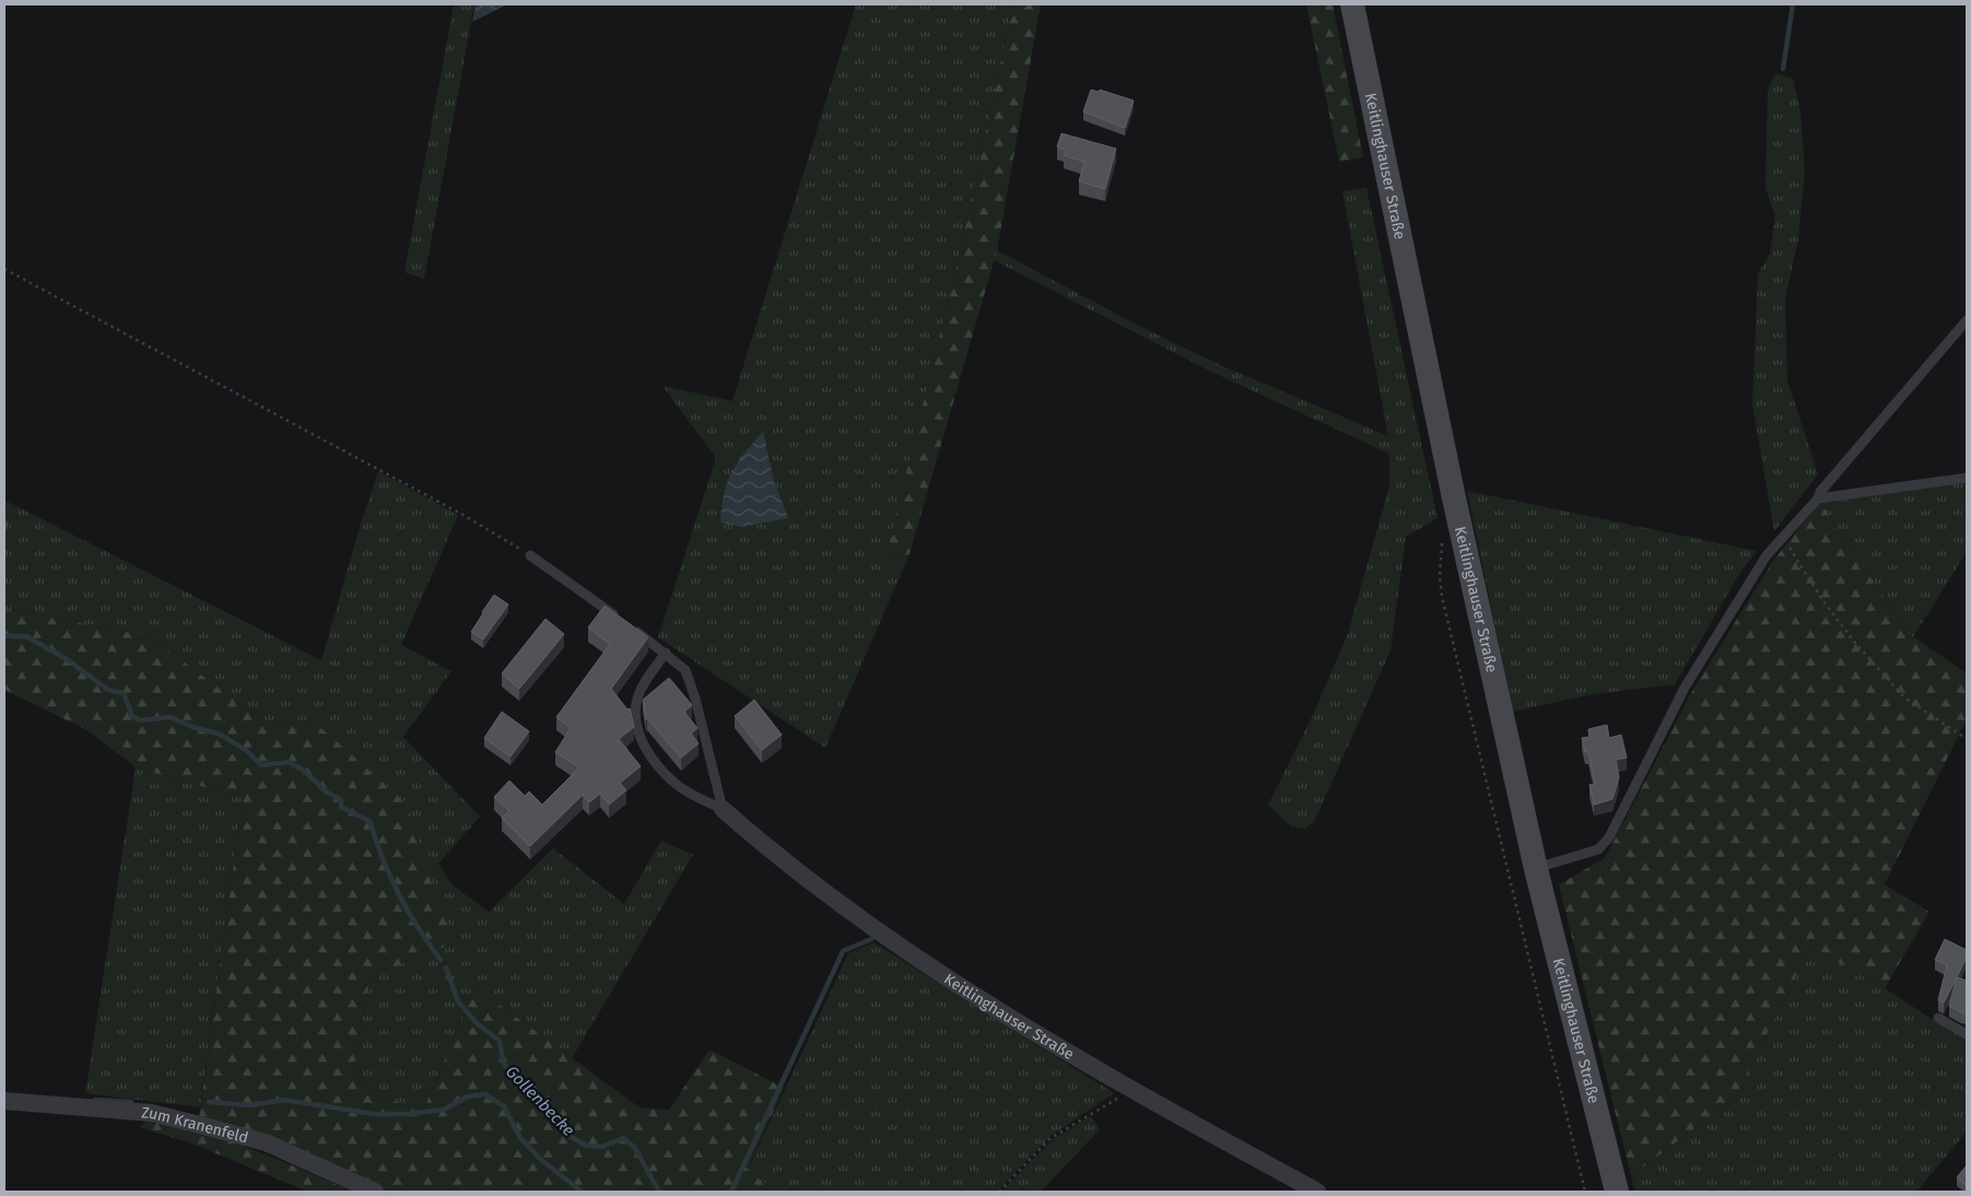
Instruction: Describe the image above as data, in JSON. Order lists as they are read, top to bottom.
{
  "streets": {
    "main road": ["Keitlinghauser Straße"],
    "street": ["Zum Kranenfeld"]
  },
  "water": ["Gollenbecke"]
}
